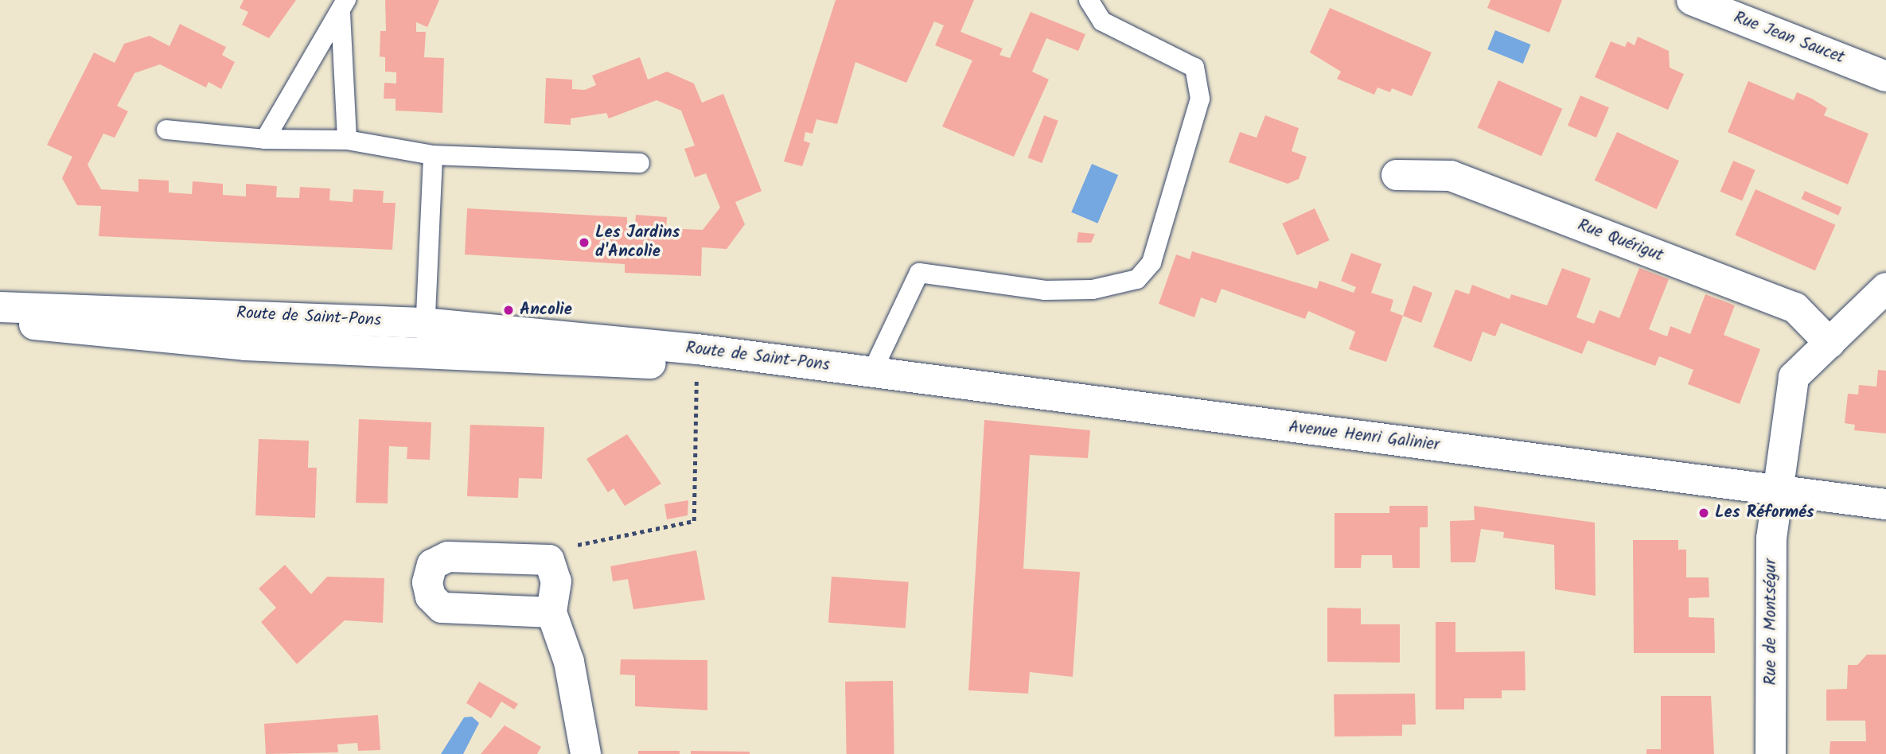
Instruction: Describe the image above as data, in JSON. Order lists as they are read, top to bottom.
{
  "streets": {
    "main road": [
      "Rue Jean Saucet",
      "Rue Quérigut",
      "Route de Saint-Pons",
      "Avenue Henri Galinier",
      "Rue de Montségur"
    ]
  },
  "crossings": [
    ["Route de Saint-Pons", "Avenue Henri Galinier"],
    ["Avenue Henri Galinier", "Rue de Montségur"]
  ],
  "places": ["Les Jardins d'Ancolie", "Ancolie", "Les Réformés"]
}
